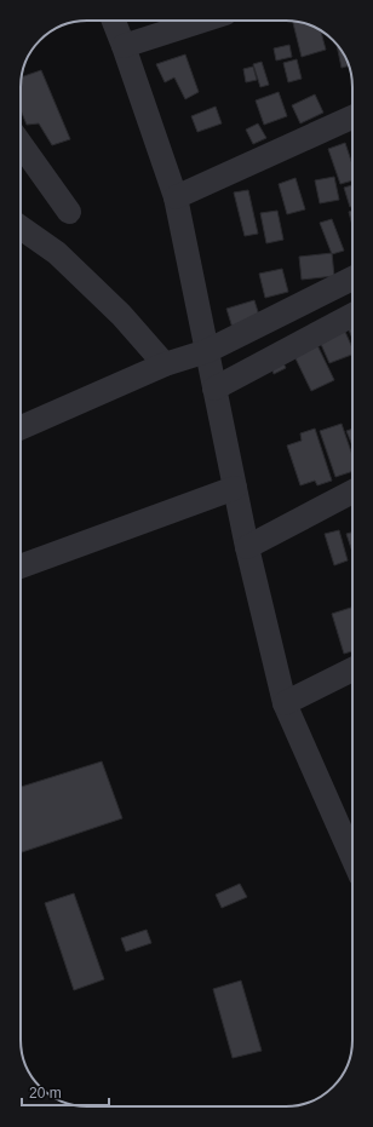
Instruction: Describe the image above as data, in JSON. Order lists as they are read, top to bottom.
{
  "scale_bar": "20 m"
}
